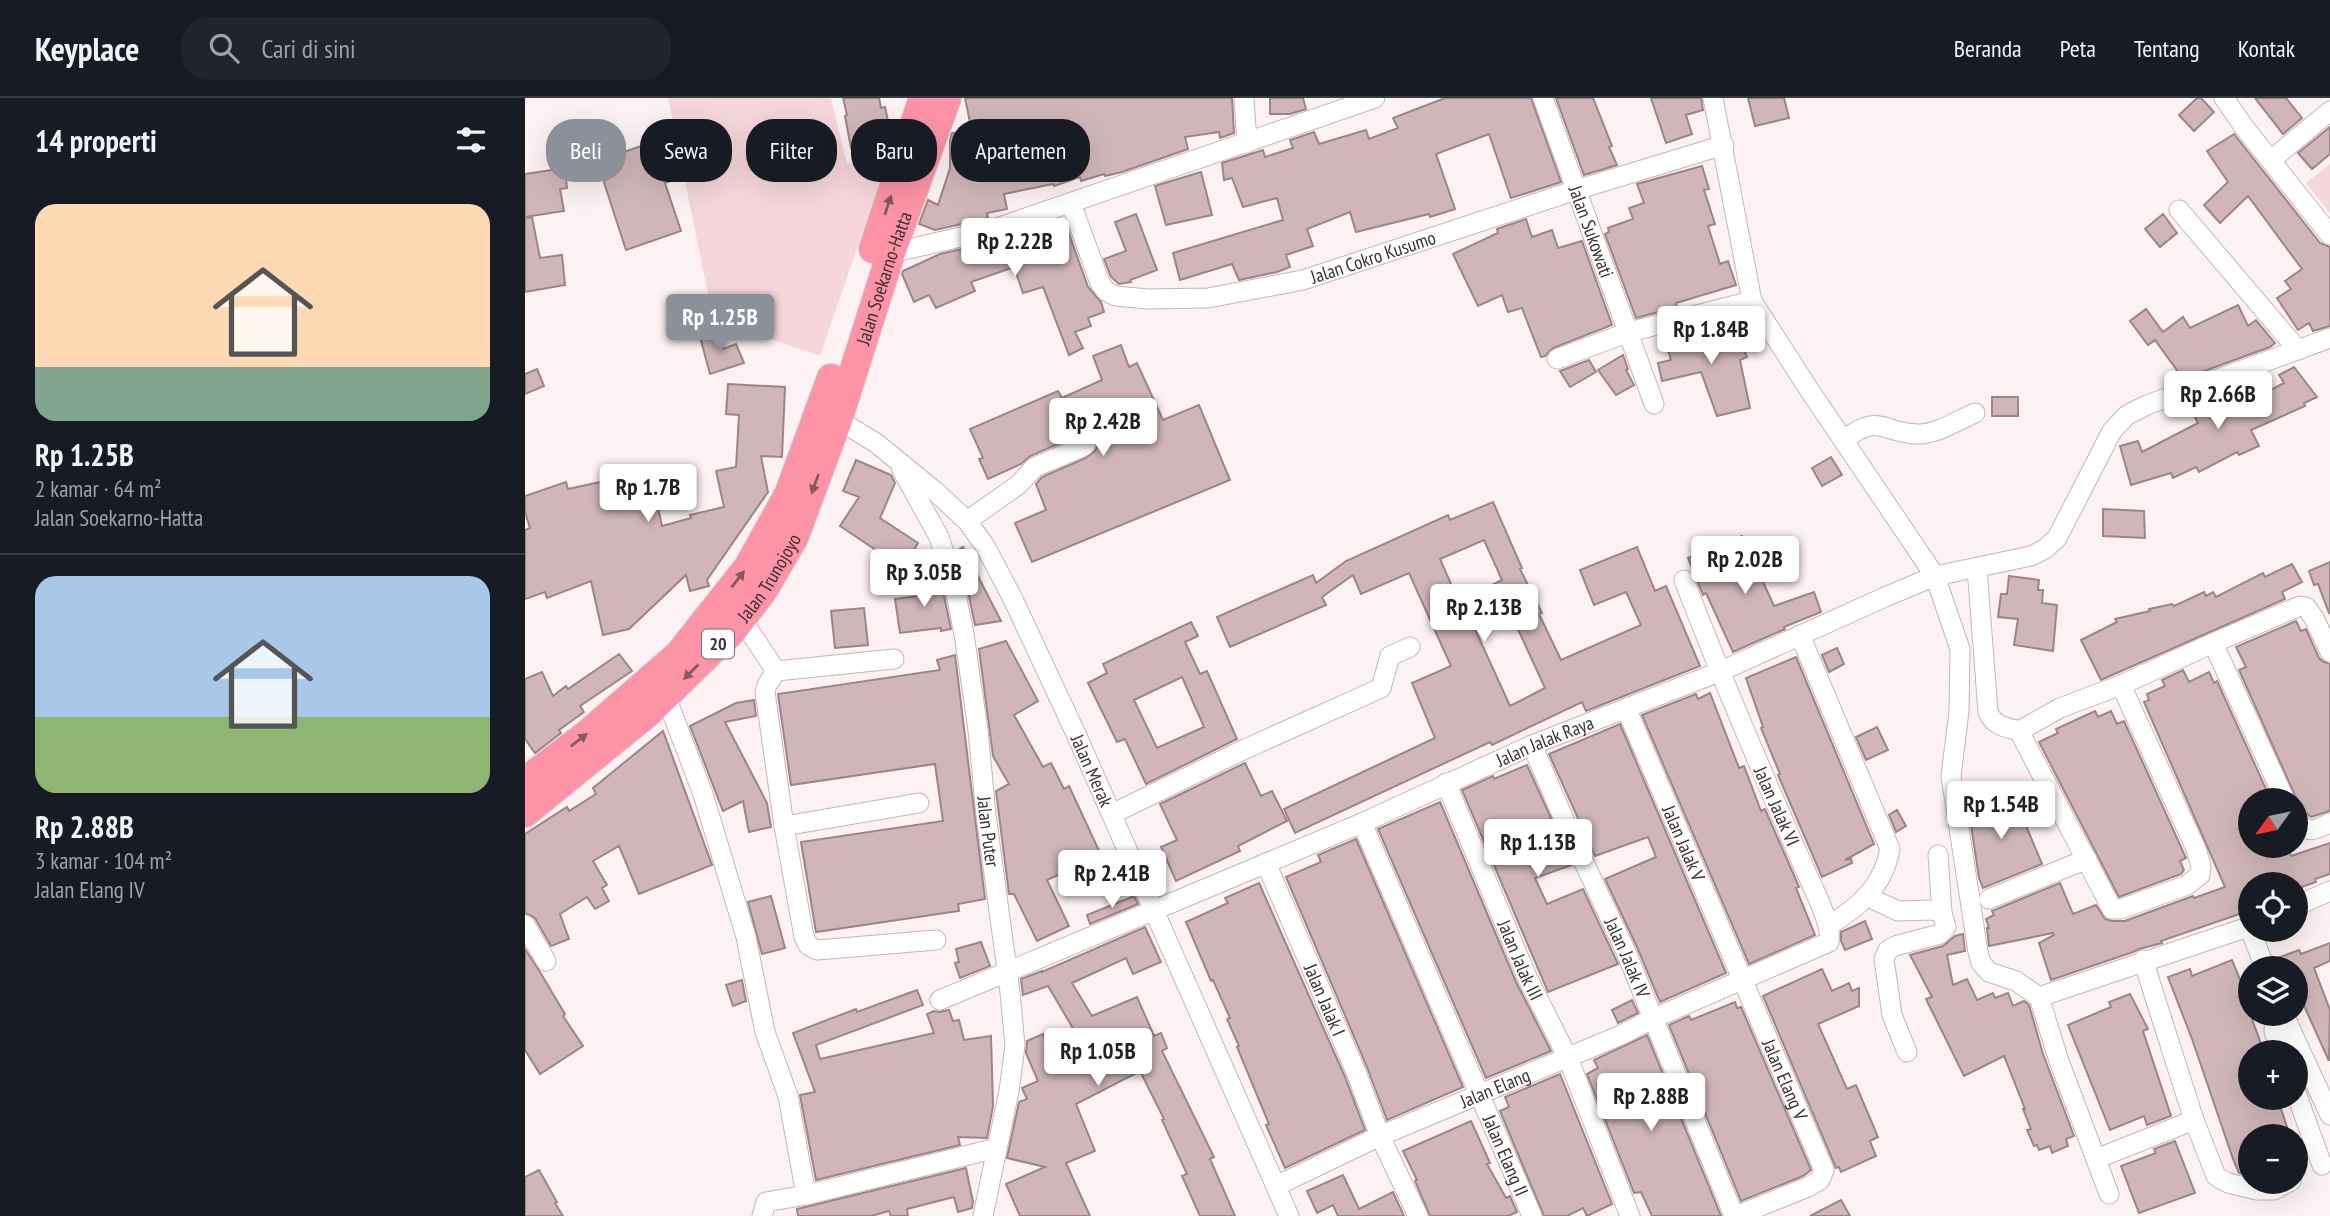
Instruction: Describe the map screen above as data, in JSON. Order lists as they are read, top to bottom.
{
  "streets": {
    "highway": ["Jalan Soekarno-Hatta", "Jalan Trunojoyo", "20"],
    "street": [
      "Jalan Sukowati",
      "Jalan Cokro Kusumo",
      "Jalan Jalak Raya",
      "Jalan Merak",
      "Jalan Jalak VI",
      "Jalan Puter",
      "Jalan Jalak V",
      "Jalan Jalak IV",
      "Jalan Jalak III",
      "Jalan Jalak I",
      "Jalan Elang V",
      "Jalan Elang",
      "Jalan Elang II"
    ]
  },
  "crossings": [
    ["Jalan Sukowati", "Jalan Cokro Kusumo"],
    ["Jalan Soekarno-Hatta", "Jalan Trunojoyo"],
    ["Jalan Soekarno-Hatta", "Jalan Merak"],
    ["Jalan Trunojoyo", "Jalan Merak"],
    ["Jalan Jalak Raya", "Jalan Merak"],
    ["Jalan Jalak Raya", "Jalan Jalak VI"],
    ["Jalan Jalak Raya", "Jalan Puter"],
    ["Jalan Jalak Raya", "Jalan Jalak V"],
    ["Jalan Jalak Raya", "Jalan Jalak IV"],
    ["Jalan Jalak Raya", "Jalan Jalak III"],
    ["Jalan Jalak Raya", "Jalan Jalak I"],
    ["Jalan Jalak Raya", "Jalan Elang II"],
    ["Jalan Merak", "Jalan Puter"],
    ["Jalan Merak", "Jalan Elang"],
    ["Jalan Jalak VI", "Jalan Elang"],
    ["Jalan Jalak V", "Jalan Elang V"],
    ["Jalan Jalak V", "Jalan Elang"],
    ["Jalan Jalak IV", "Jalan Elang V"],
    ["Jalan Jalak IV", "Jalan Elang"],
    ["Jalan Jalak III", "Jalan Elang"],
    ["Jalan Jalak I", "Jalan Elang"],
    ["Jalan Elang V", "Jalan Elang"],
    ["Jalan Elang", "Jalan Elang II"]
  ],
  "north": "bottom left",
  "page": {
    "header": "Keyplace",
    "search": "Cari di sini",
    "nav": [
      "Beranda",
      "Peta",
      "Tentang",
      "Kontak"
    ],
    "heading": "14 properti",
    "chip": [
      "Beli",
      "Sewa",
      "Filter",
      "Baru",
      "Apartemen"
    ],
    "list": [
      {
        "name": "Rp 1.25B",
        "note": "2 kamar · 64 m² · Jalan Soekarno-Hatta"
      },
      {
        "name": "Rp 2.88B",
        "note": "3 kamar · 104 m² · Jalan Elang IV"
      }
    ],
    "price": [
      "Rp 2.22B",
      "Rp 1.25B",
      "Rp 1.84B",
      "Rp 2.66B",
      "Rp 2.42B",
      "Rp 1.7B",
      "Rp 2.02B",
      "Rp 3.05B",
      "Rp 2.13B",
      "Rp 1.54B",
      "Rp 1.13B",
      "Rp 2.41B",
      "Rp 1.05B",
      "Rp 2.88B"
    ],
    "map_buttons": ["+", "−"]
  }
}
